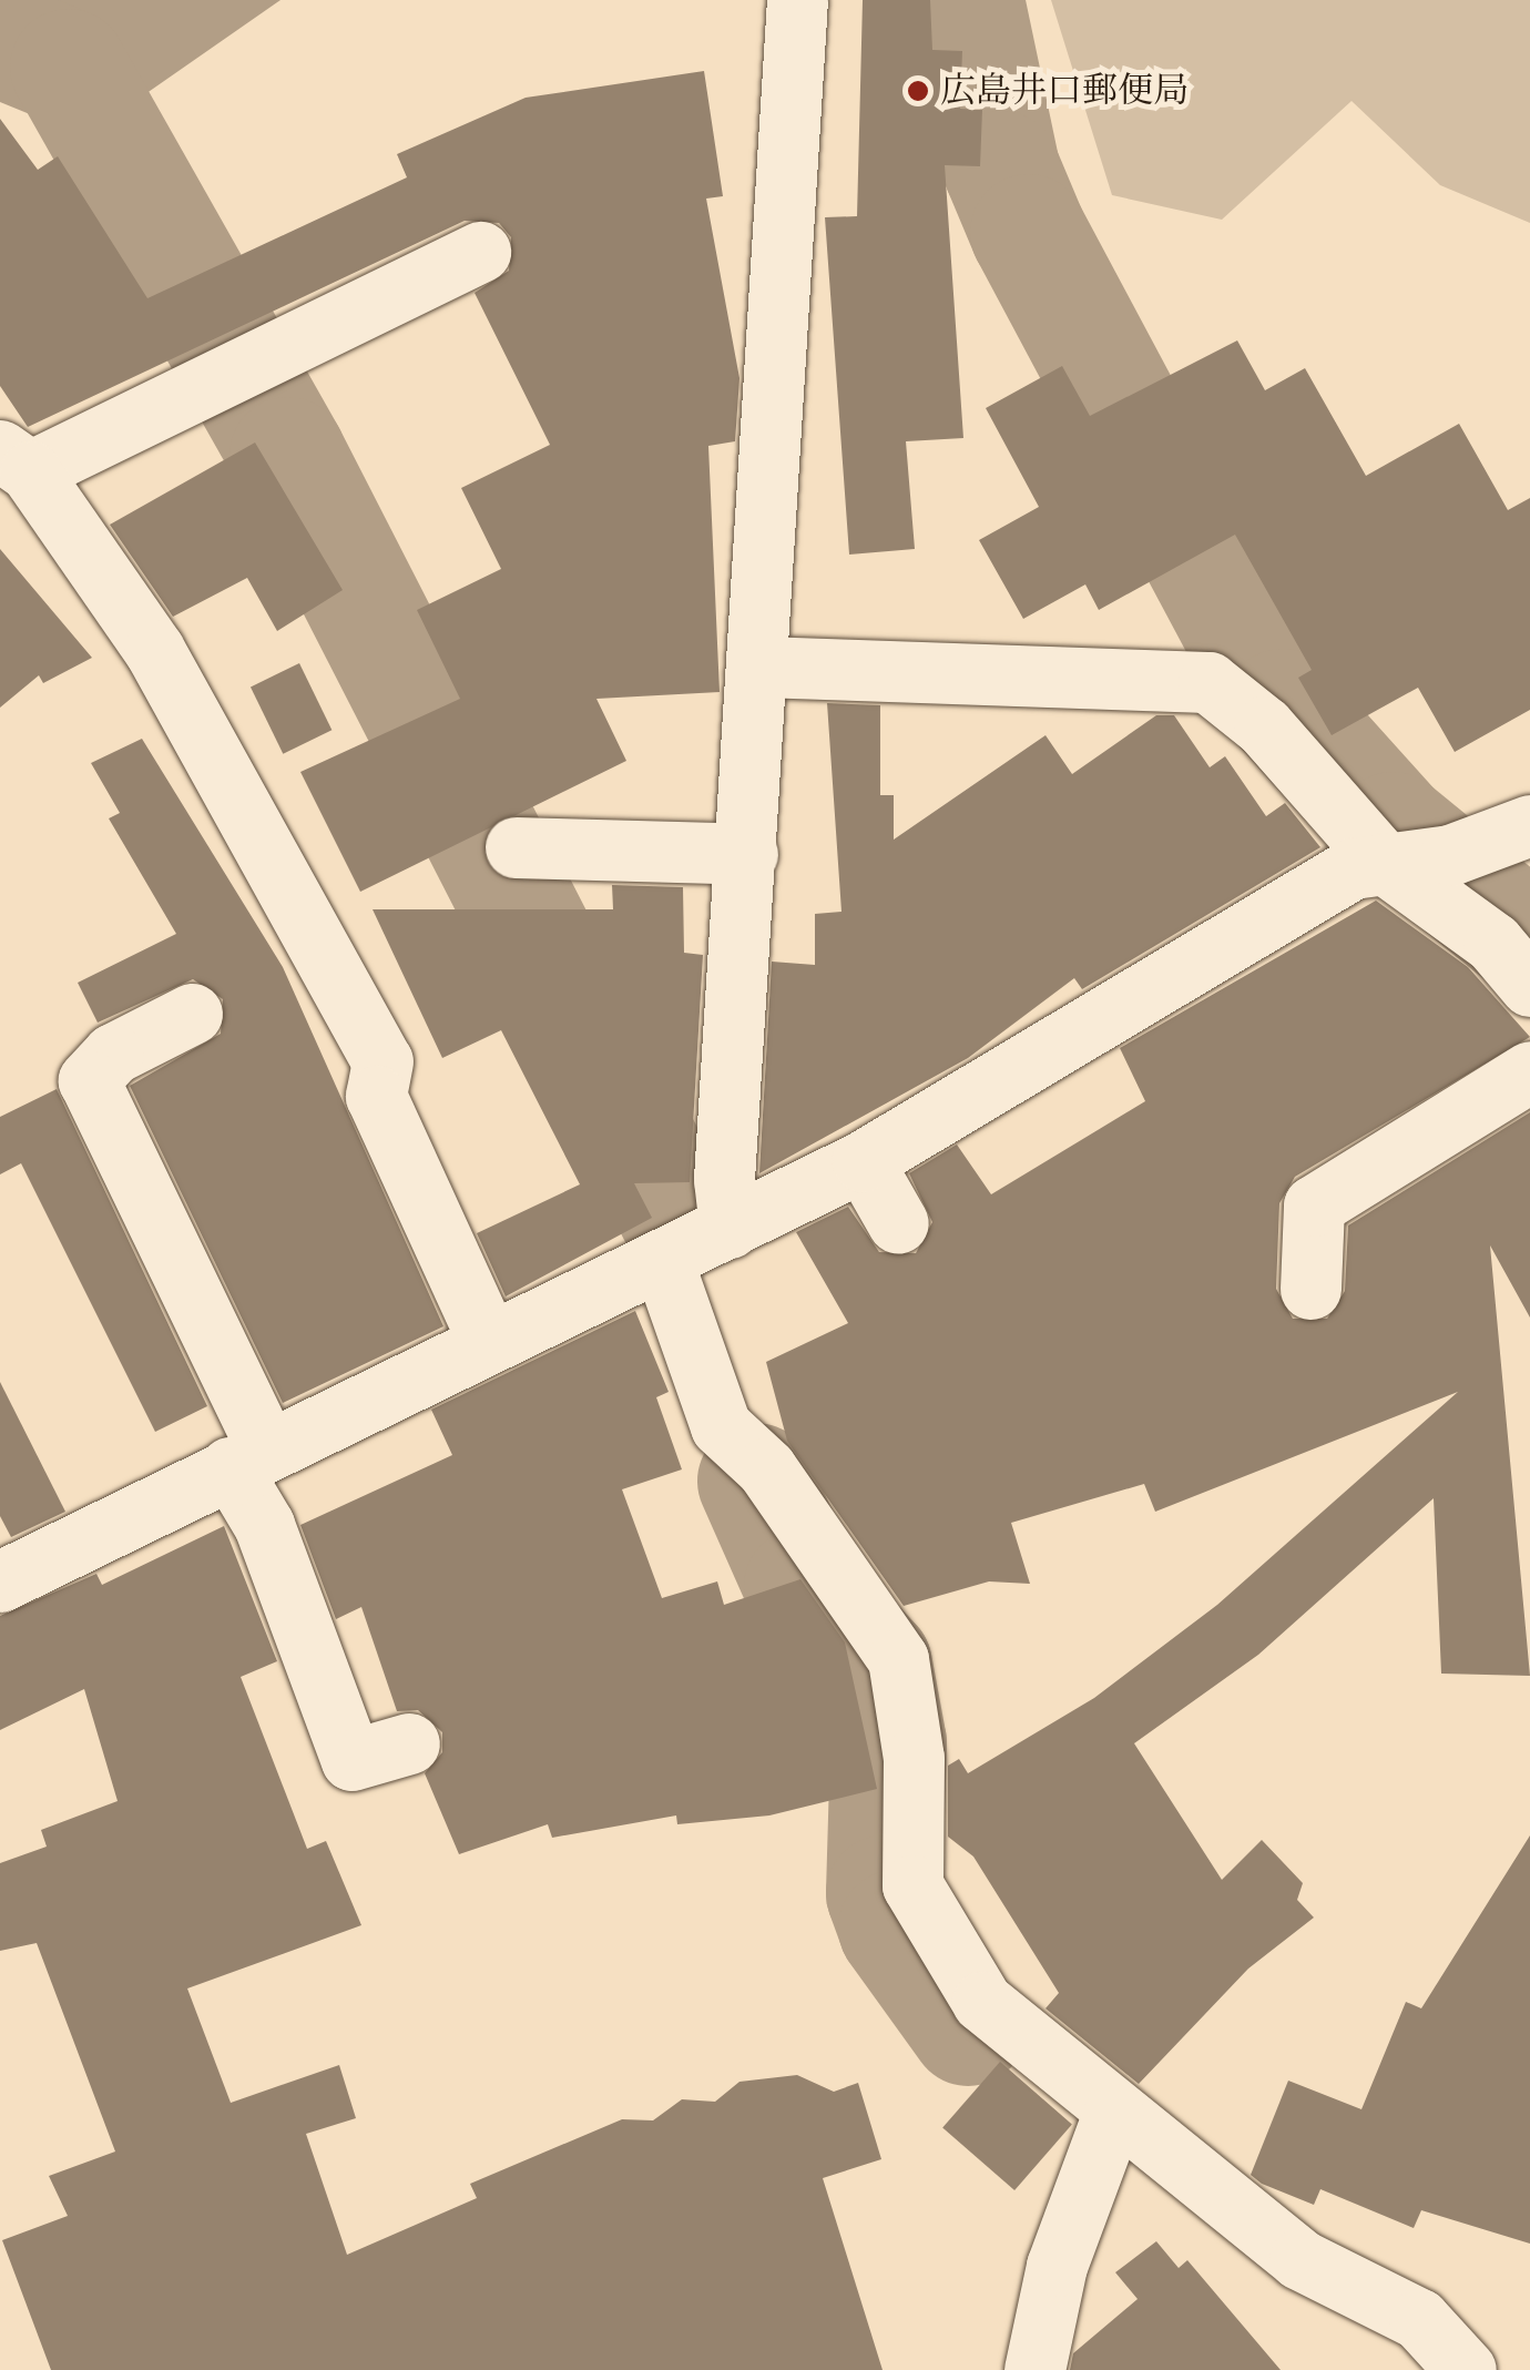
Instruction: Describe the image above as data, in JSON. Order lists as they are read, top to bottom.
{
  "places": ["広島井口郵便局"]
}
